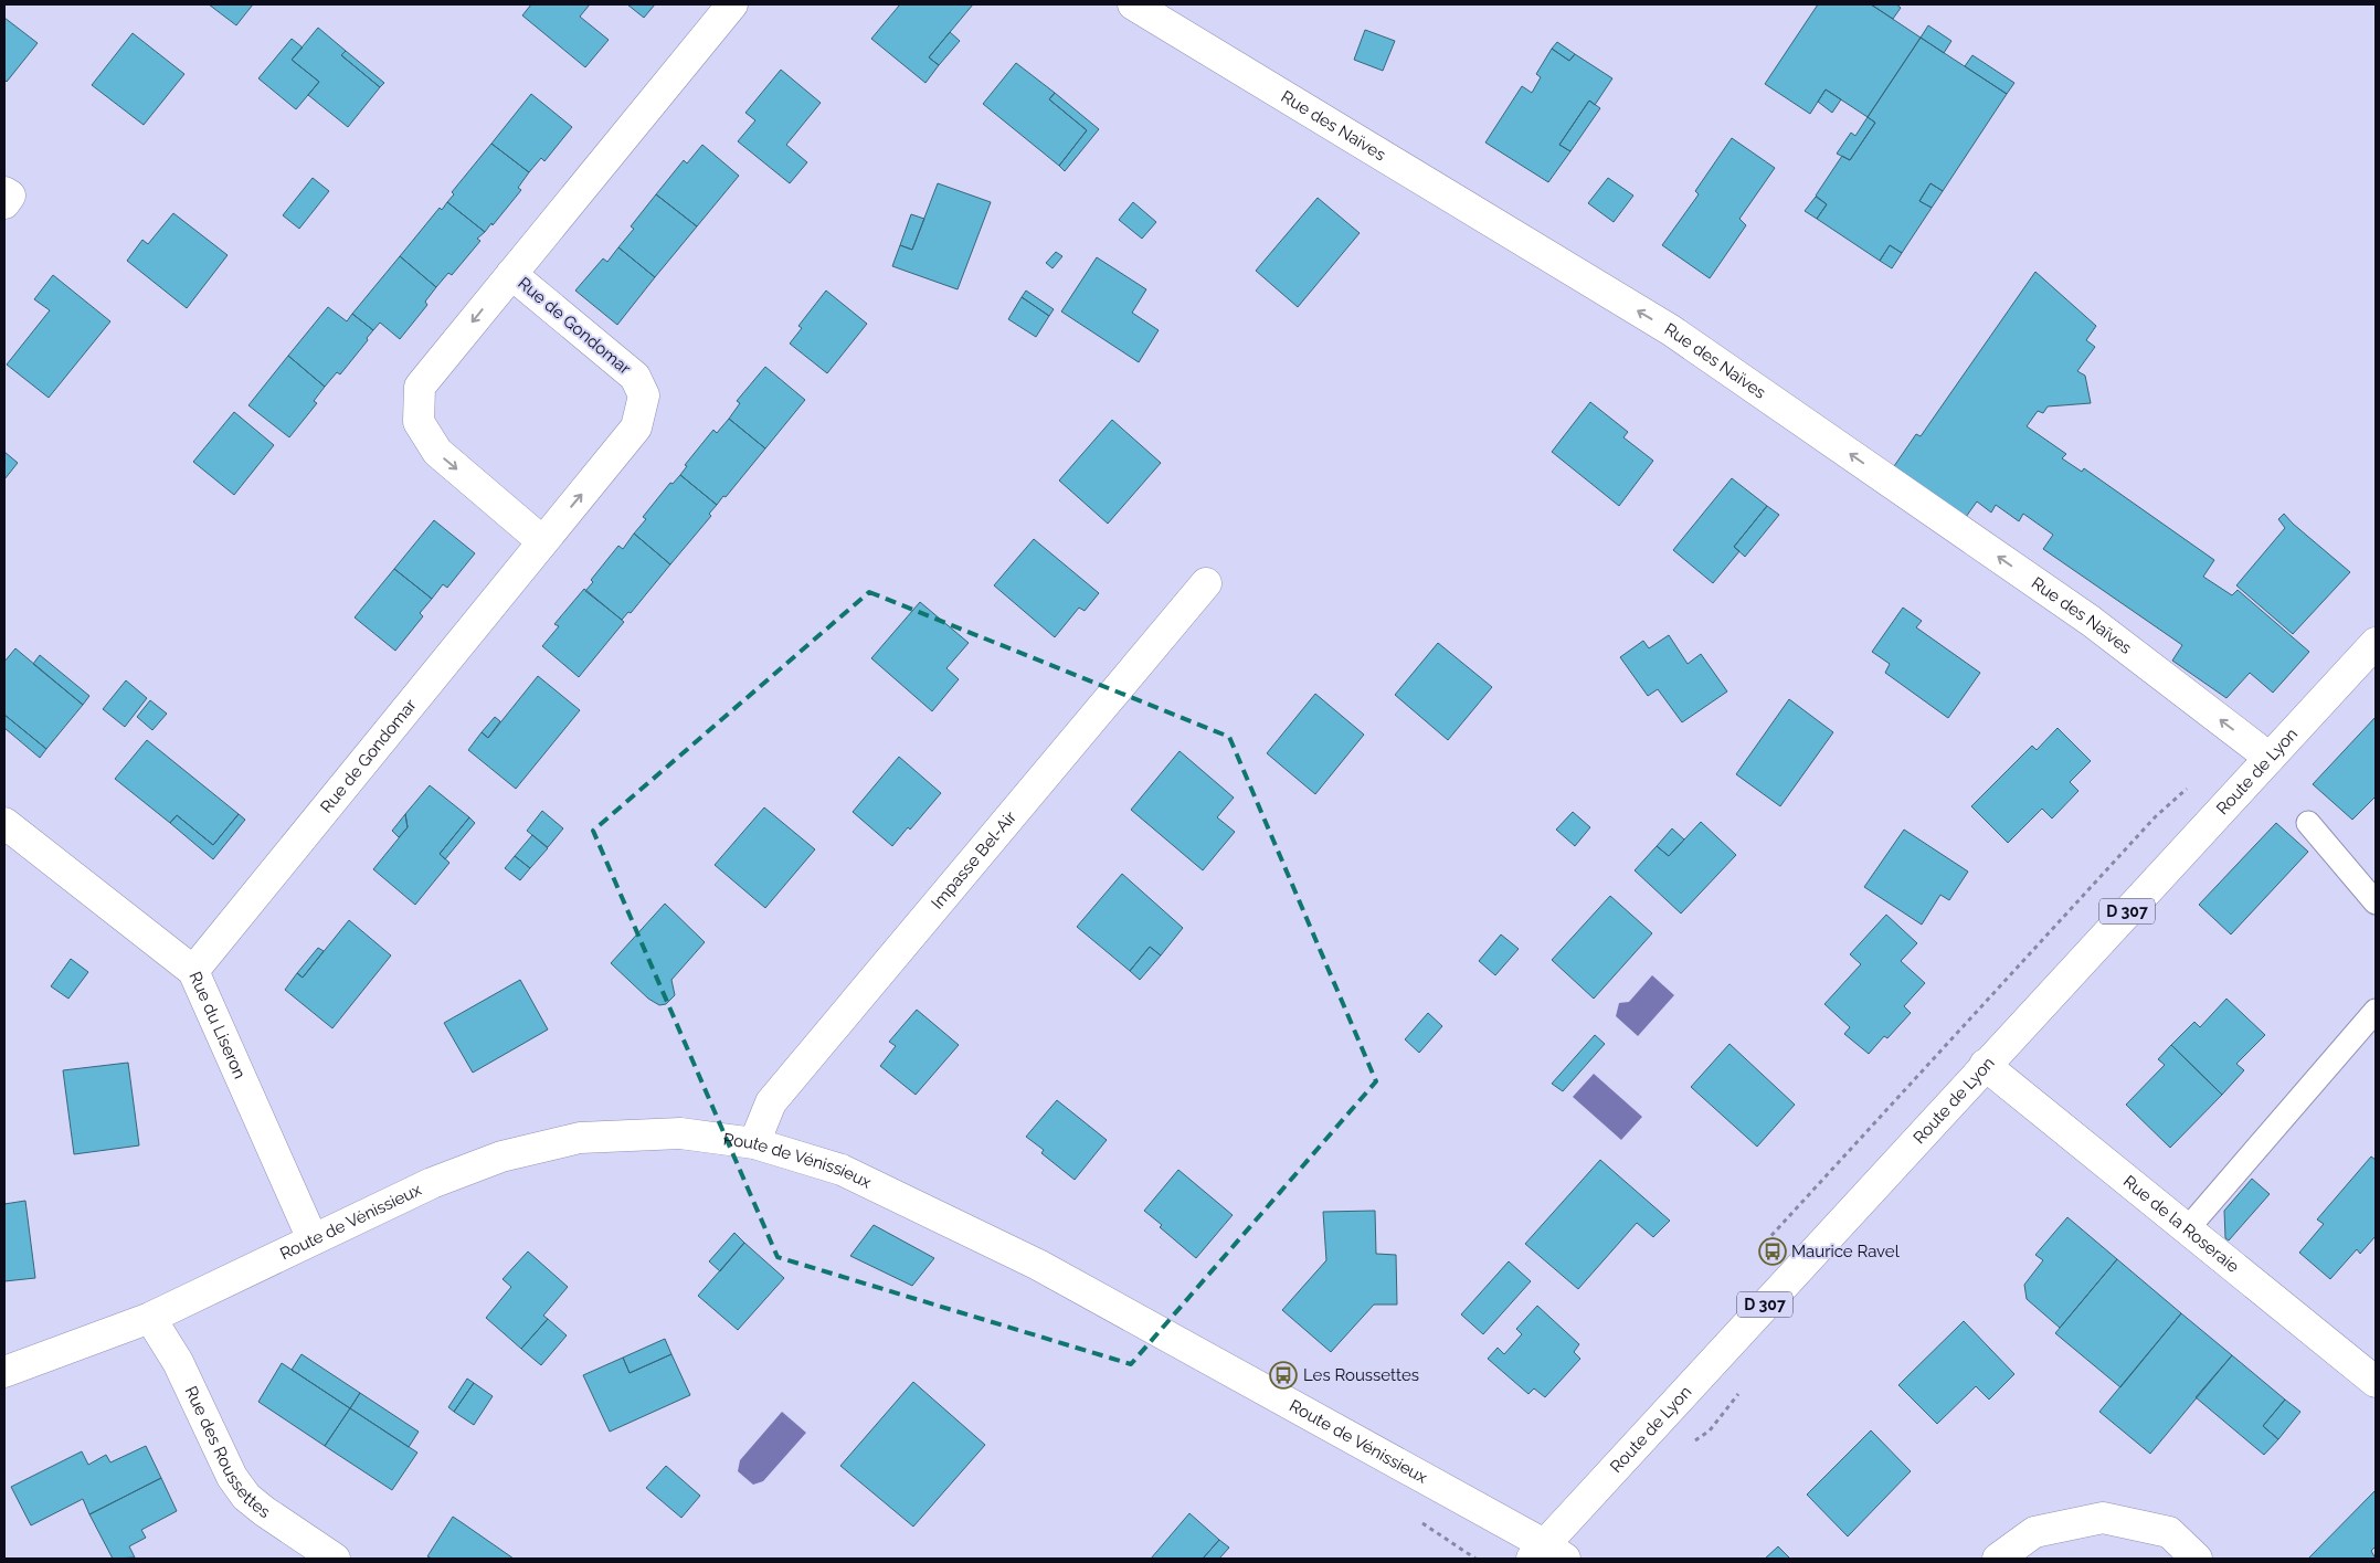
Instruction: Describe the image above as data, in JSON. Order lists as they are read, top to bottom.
{
  "streets": {
    "street": [
      "Rue des Naïves",
      "Rue de Gondomar",
      "Route de Lyon",
      "Impasse Bel-Air",
      "D 307",
      "Rue du Liseron",
      "Route de Vénissieux",
      "Rue de la Roseraie",
      "Rue des Roussettes"
    ]
  },
  "crossings": [
    ["Rue des Naïves", "Route de Lyon"],
    ["Rue de Gondomar", "Rue du Liseron"],
    ["Route de Lyon", "Route de Vénissieux"],
    ["Route de Lyon", "Rue de la Roseraie"],
    ["Impasse Bel-Air", "Route de Vénissieux"],
    ["Rue du Liseron", "Route de Vénissieux"],
    ["Route de Vénissieux", "Rue des Roussettes"]
  ],
  "one_way": ["Rue des Naïves"],
  "places": {
    "bus stop": ["Maurice Ravel", "Les Roussettes"]
  }
}
